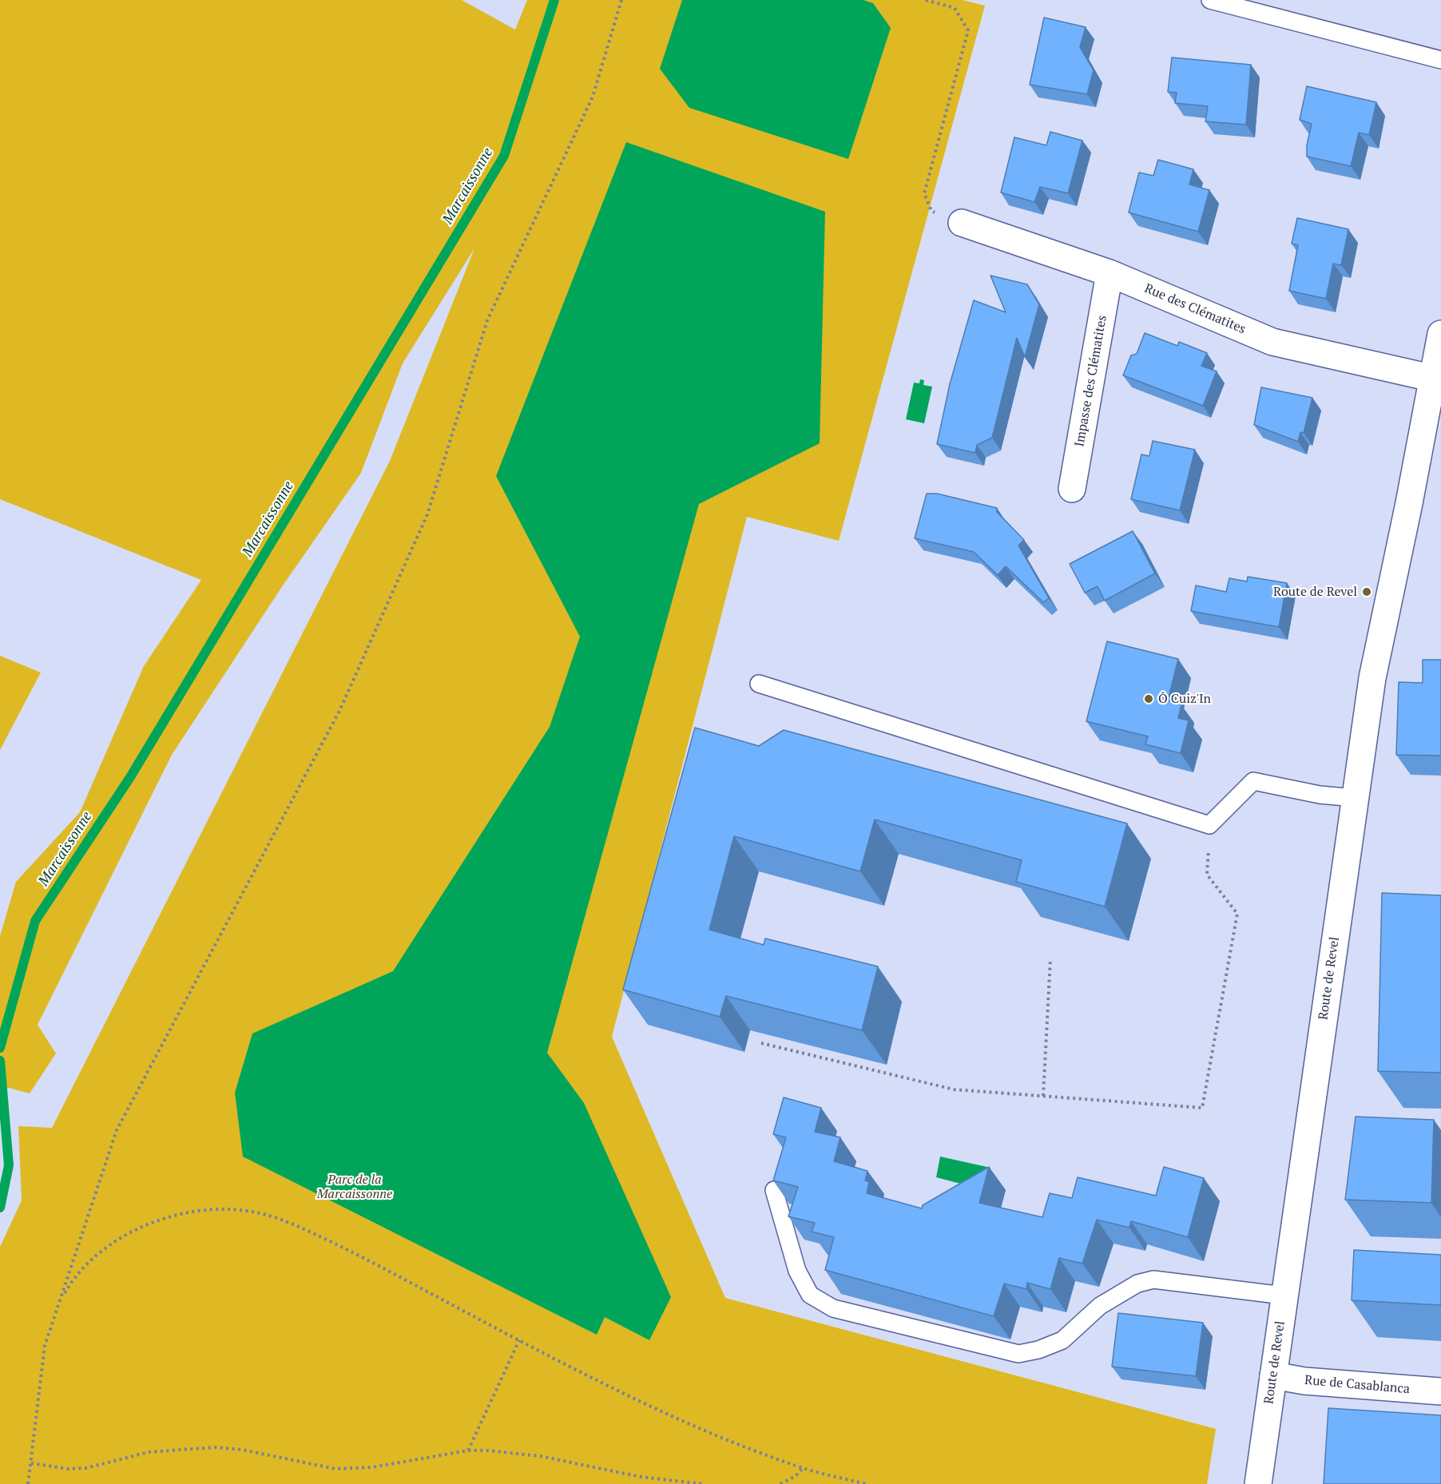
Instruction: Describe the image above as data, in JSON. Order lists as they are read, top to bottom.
{
  "streets": {
    "main road": [
      "Rue des Clématites",
      "Impasse des Clématites",
      "Route de Revel",
      "Rue de Casablanca"
    ]
  },
  "crossings": [
    ["Rue des Clématites", "Impasse des Clématites"],
    ["Rue des Clématites", "Route de Revel"],
    ["Route de Revel", "Rue de Casablanca"]
  ],
  "water": ["Marcaissonne"],
  "parks": ["Parc de la Marcaissonne"],
  "places": ["Route de Revel", "Ô Cuiz'In"]
}
